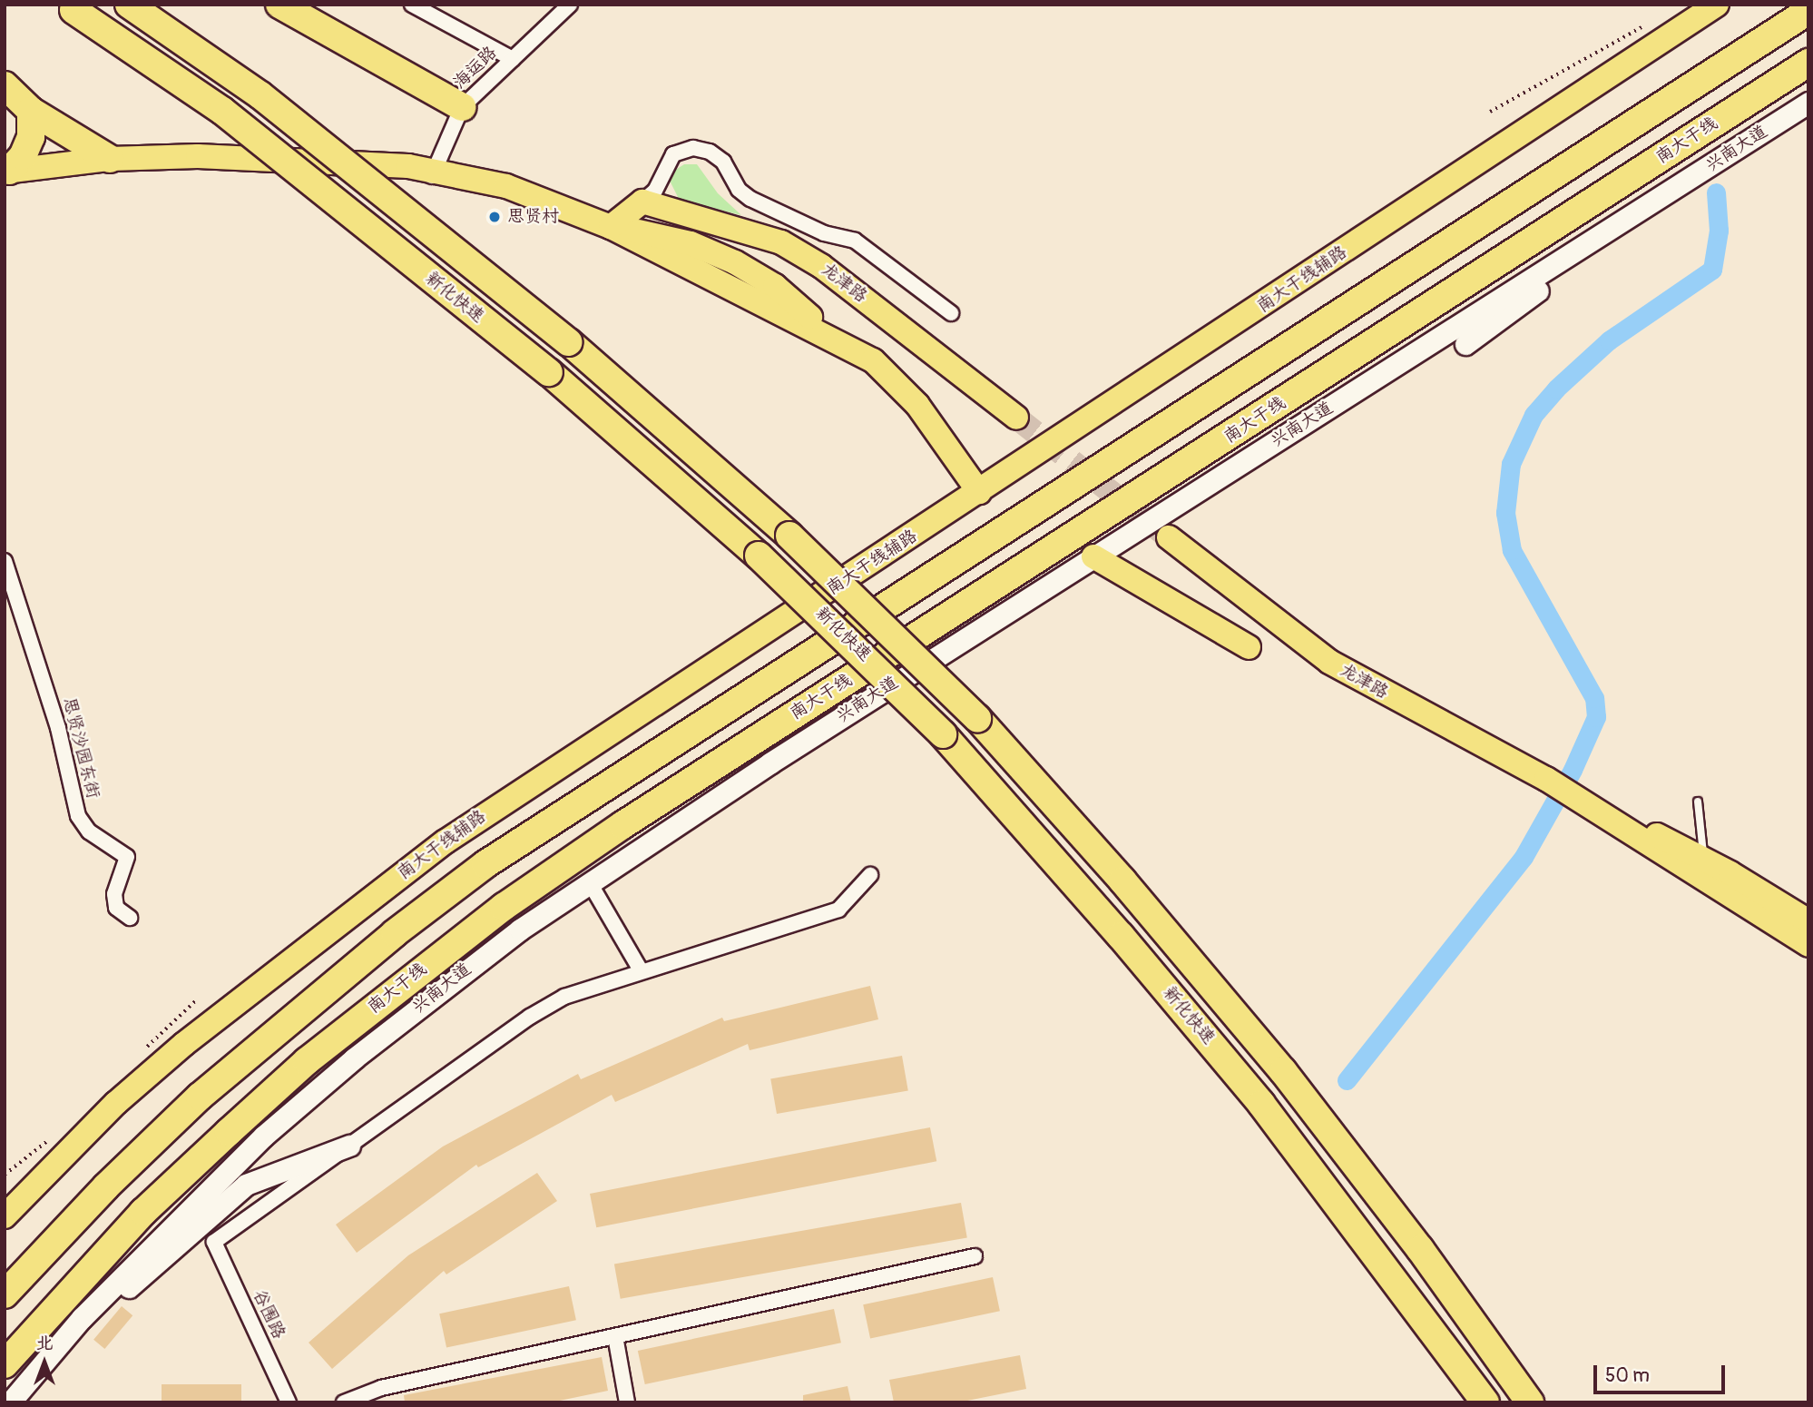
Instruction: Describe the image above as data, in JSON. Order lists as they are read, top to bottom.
{
  "streets": {
    "highway": ["南大干线", "新化快速"],
    "main road": ["兴南大道", "南大干线辅路", "龙津路"],
    "street": ["海运路", "思贤沙园东街", "谷围路"]
  },
  "places": ["思贤村"],
  "scale_bar": "50 m",
  "north": "top"
}
